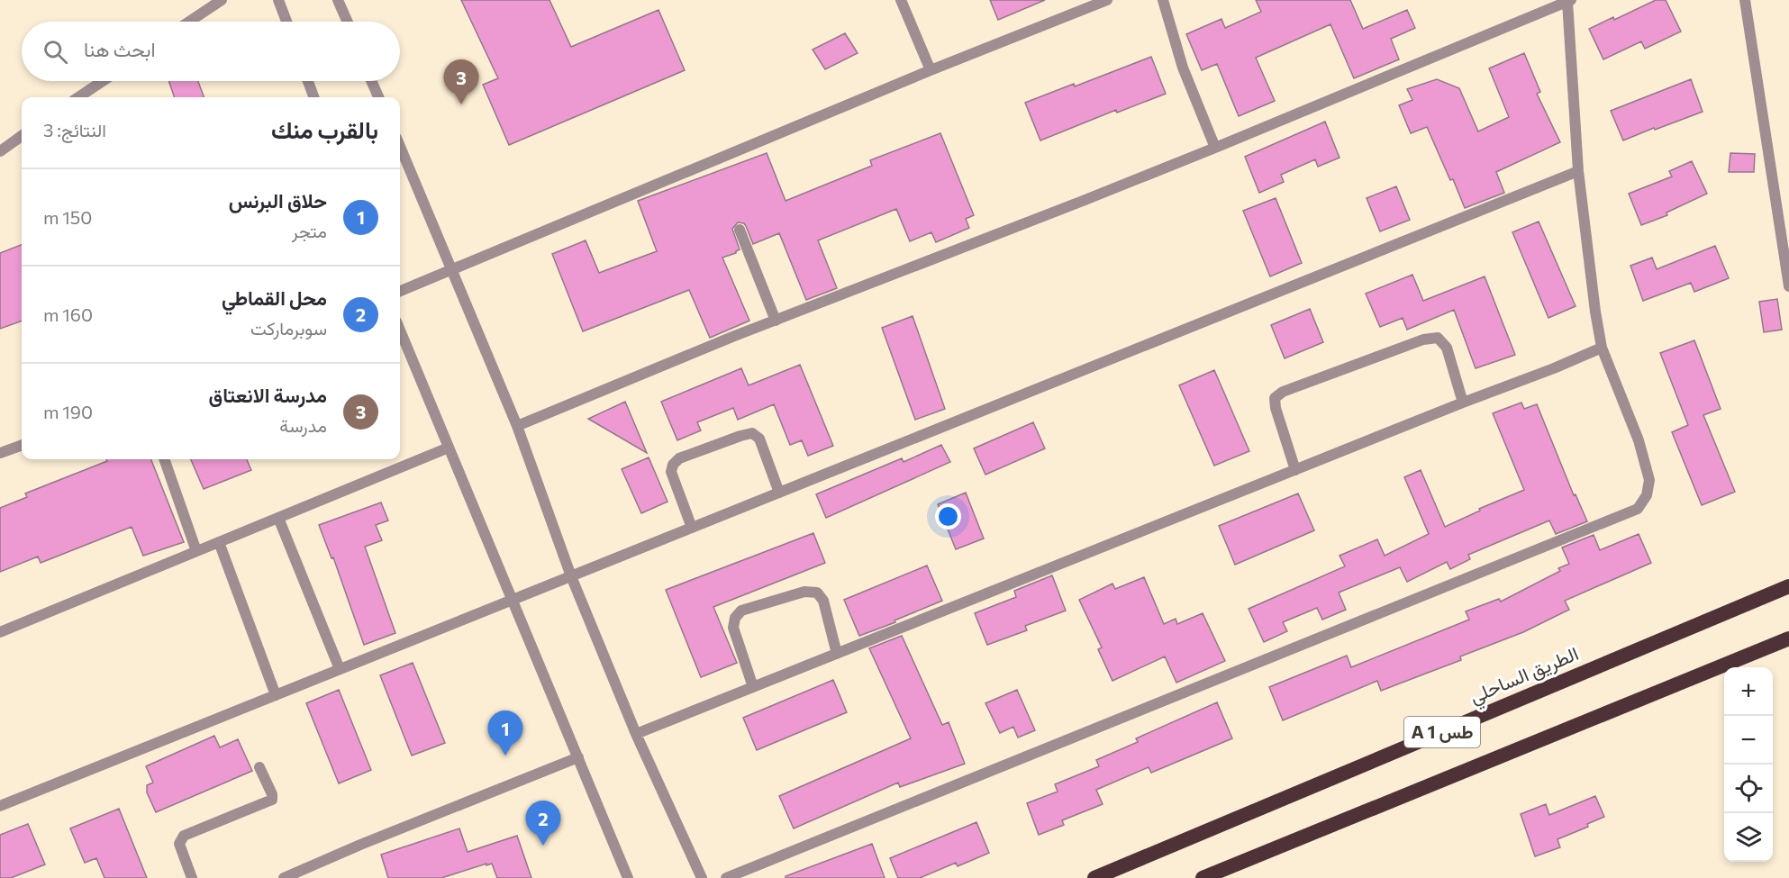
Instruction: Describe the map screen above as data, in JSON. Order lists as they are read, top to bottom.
{
  "streets": {
    "highway": ["الطريق الساحلي", "A 1 طس"]
  },
  "page": {
    "search": "ابحث هنا",
    "pins": ["3", "1", "2"],
    "heading": ["بالقرب منك", "النتائج: 3"],
    "list": [
      {
        "mark": "1",
        "name": "حلاق البرنس",
        "note": "متجر",
        "value": "150 m"
      },
      {
        "mark": "2",
        "name": "محل القماطي",
        "note": "سوبرماركت",
        "value": "160 m"
      },
      {
        "mark": "3",
        "name": "مدرسة الانعتاق",
        "note": "مدرسة",
        "value": "190 m"
      }
    ],
    "map_buttons": ["+", "−"]
  }
}
